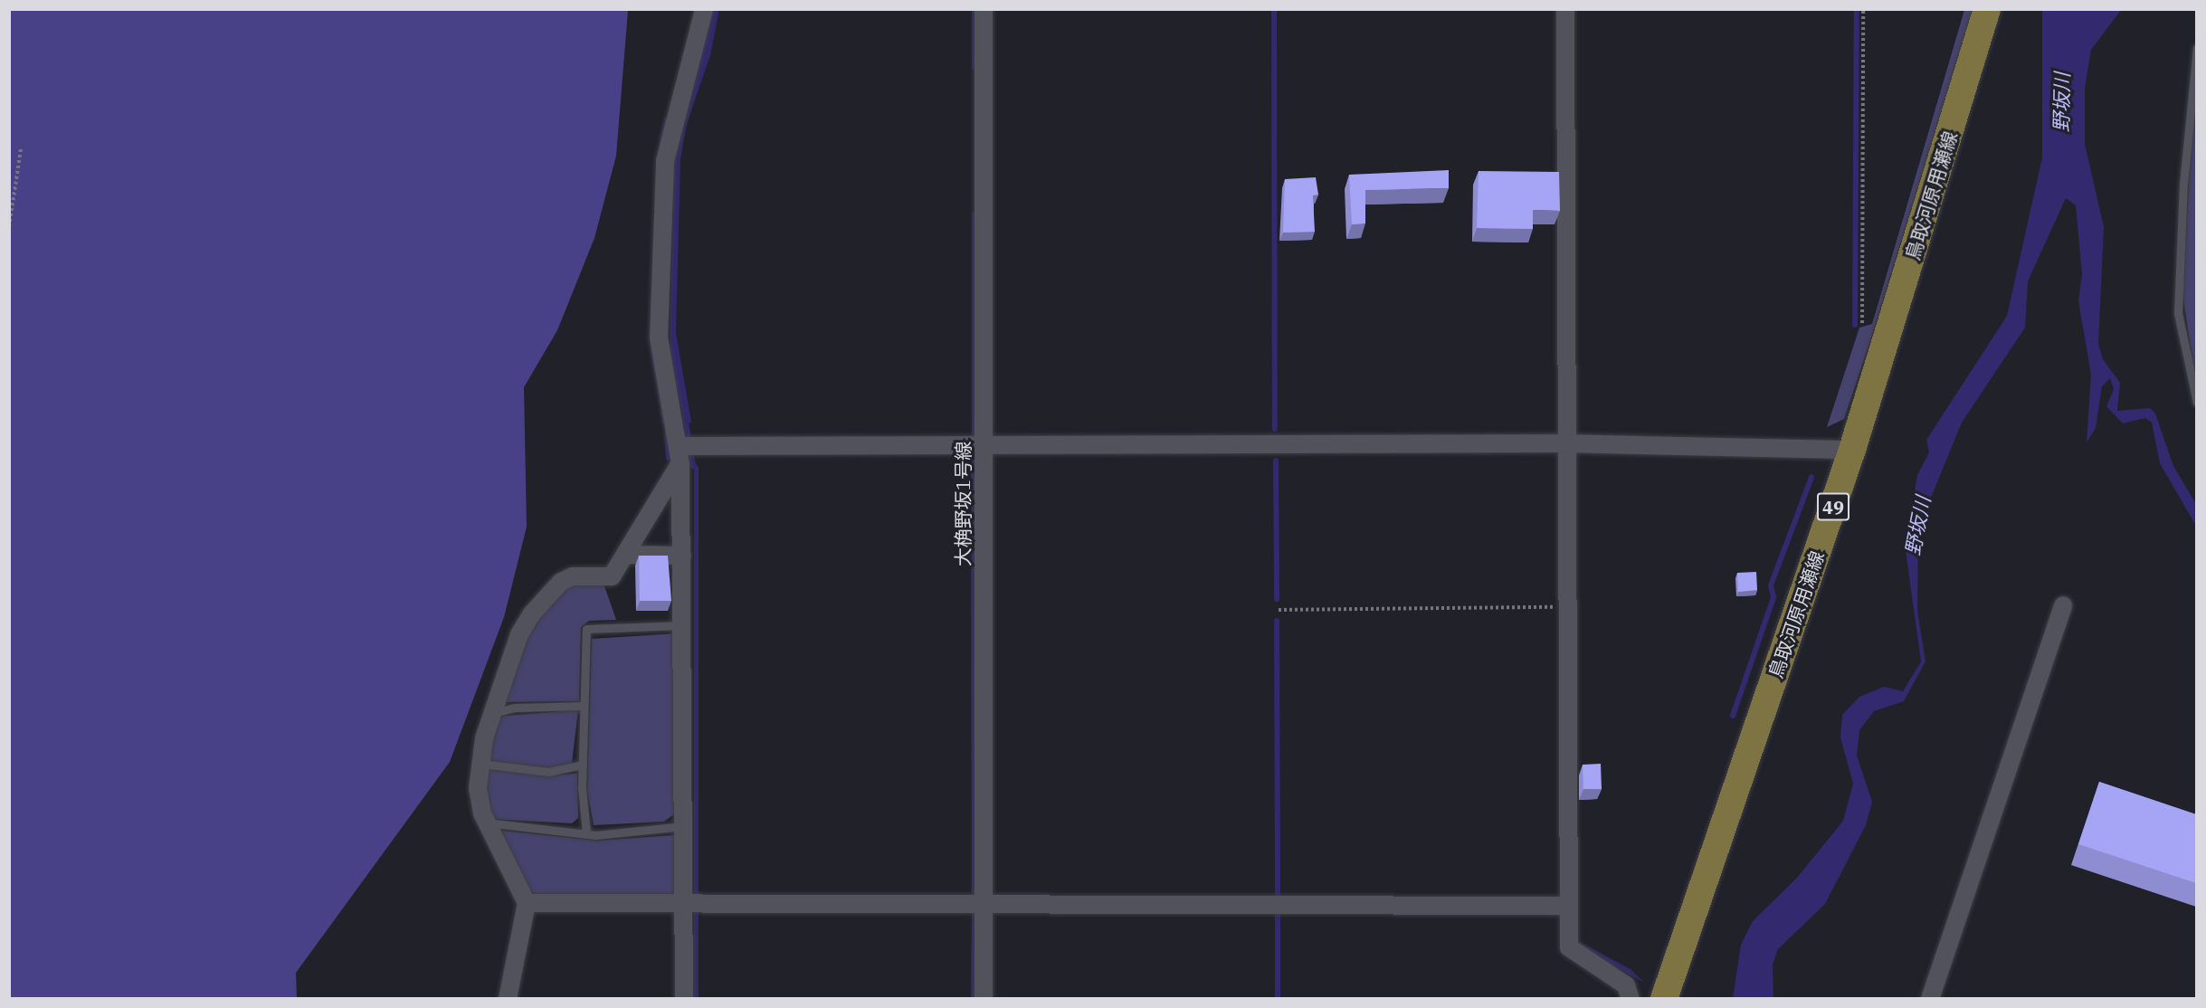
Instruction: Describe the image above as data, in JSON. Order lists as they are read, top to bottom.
{
  "streets": {
    "main road": ["鳥取河原用瀬線", "49"],
    "street": ["大桷野坂1号線"]
  },
  "water": ["野坂川"]
}
